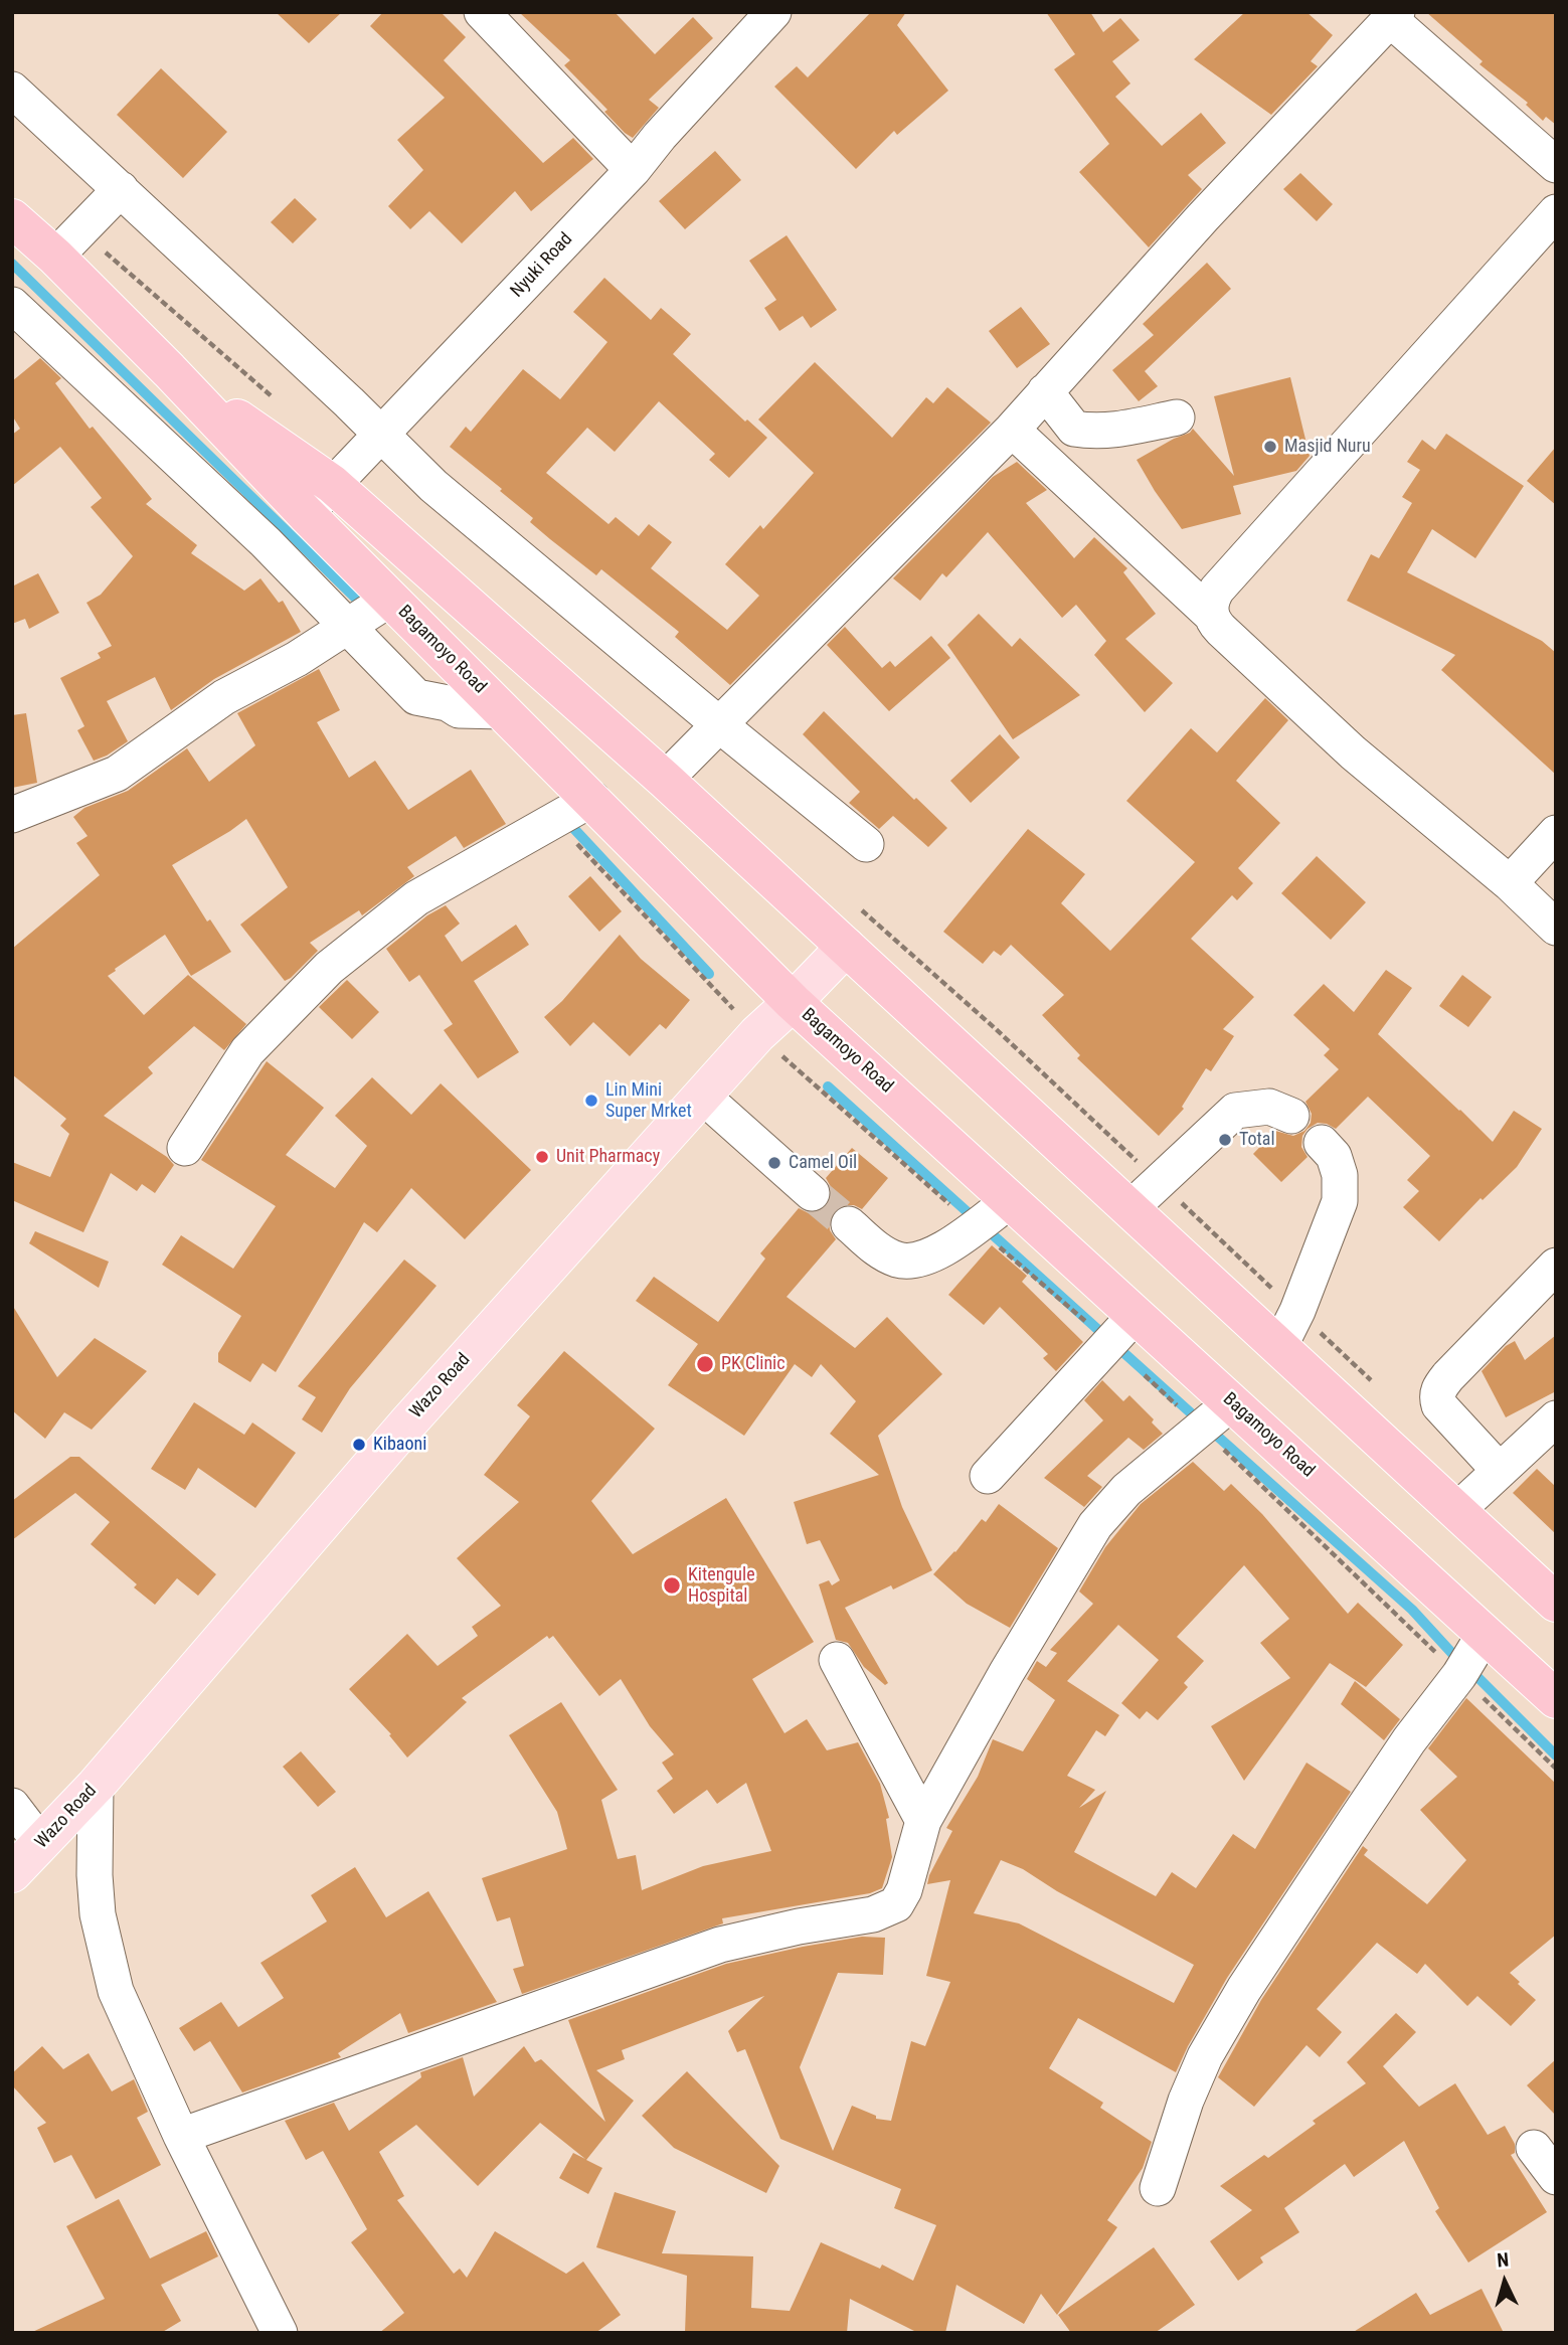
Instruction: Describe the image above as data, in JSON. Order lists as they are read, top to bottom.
{
  "streets": {
    "highway": ["Bagamoyo Road"],
    "main road": ["Wazo Road"],
    "street": ["Nyuki Road"]
  },
  "crossings": [
    ["Nyuki Road", "Bagamoyo Road"],
    ["Bagamoyo Road", "Wazo Road"]
  ],
  "places": [
    "Masjid Nuru",
    "Lin Mini Super Mrket",
    "Total",
    "Unit Pharmacy",
    "Camel Oil",
    "PK Clinic",
    "Kibaoni",
    "Kitengule Hospital"
  ],
  "north": "top"
}
